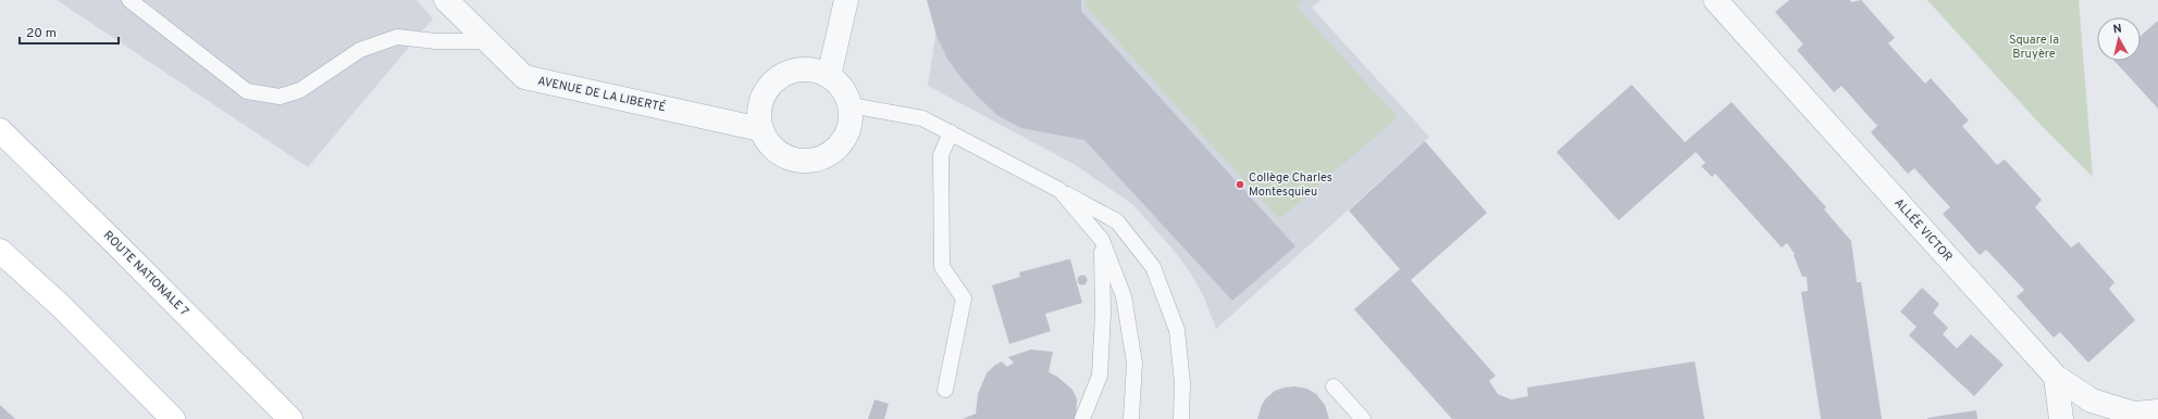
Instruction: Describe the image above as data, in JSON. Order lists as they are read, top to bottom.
{
  "streets": {
    "main road": ["ROUTE NATIONALE 7"],
    "street": ["AVENUE DE LA LIBERTÉ", "ALLÉE VICTOR"]
  },
  "parks": ["Square la Bruyère"],
  "places": ["Collège Charles Montesquieu"],
  "scale_bar": "20 m",
  "north": "top"
}
